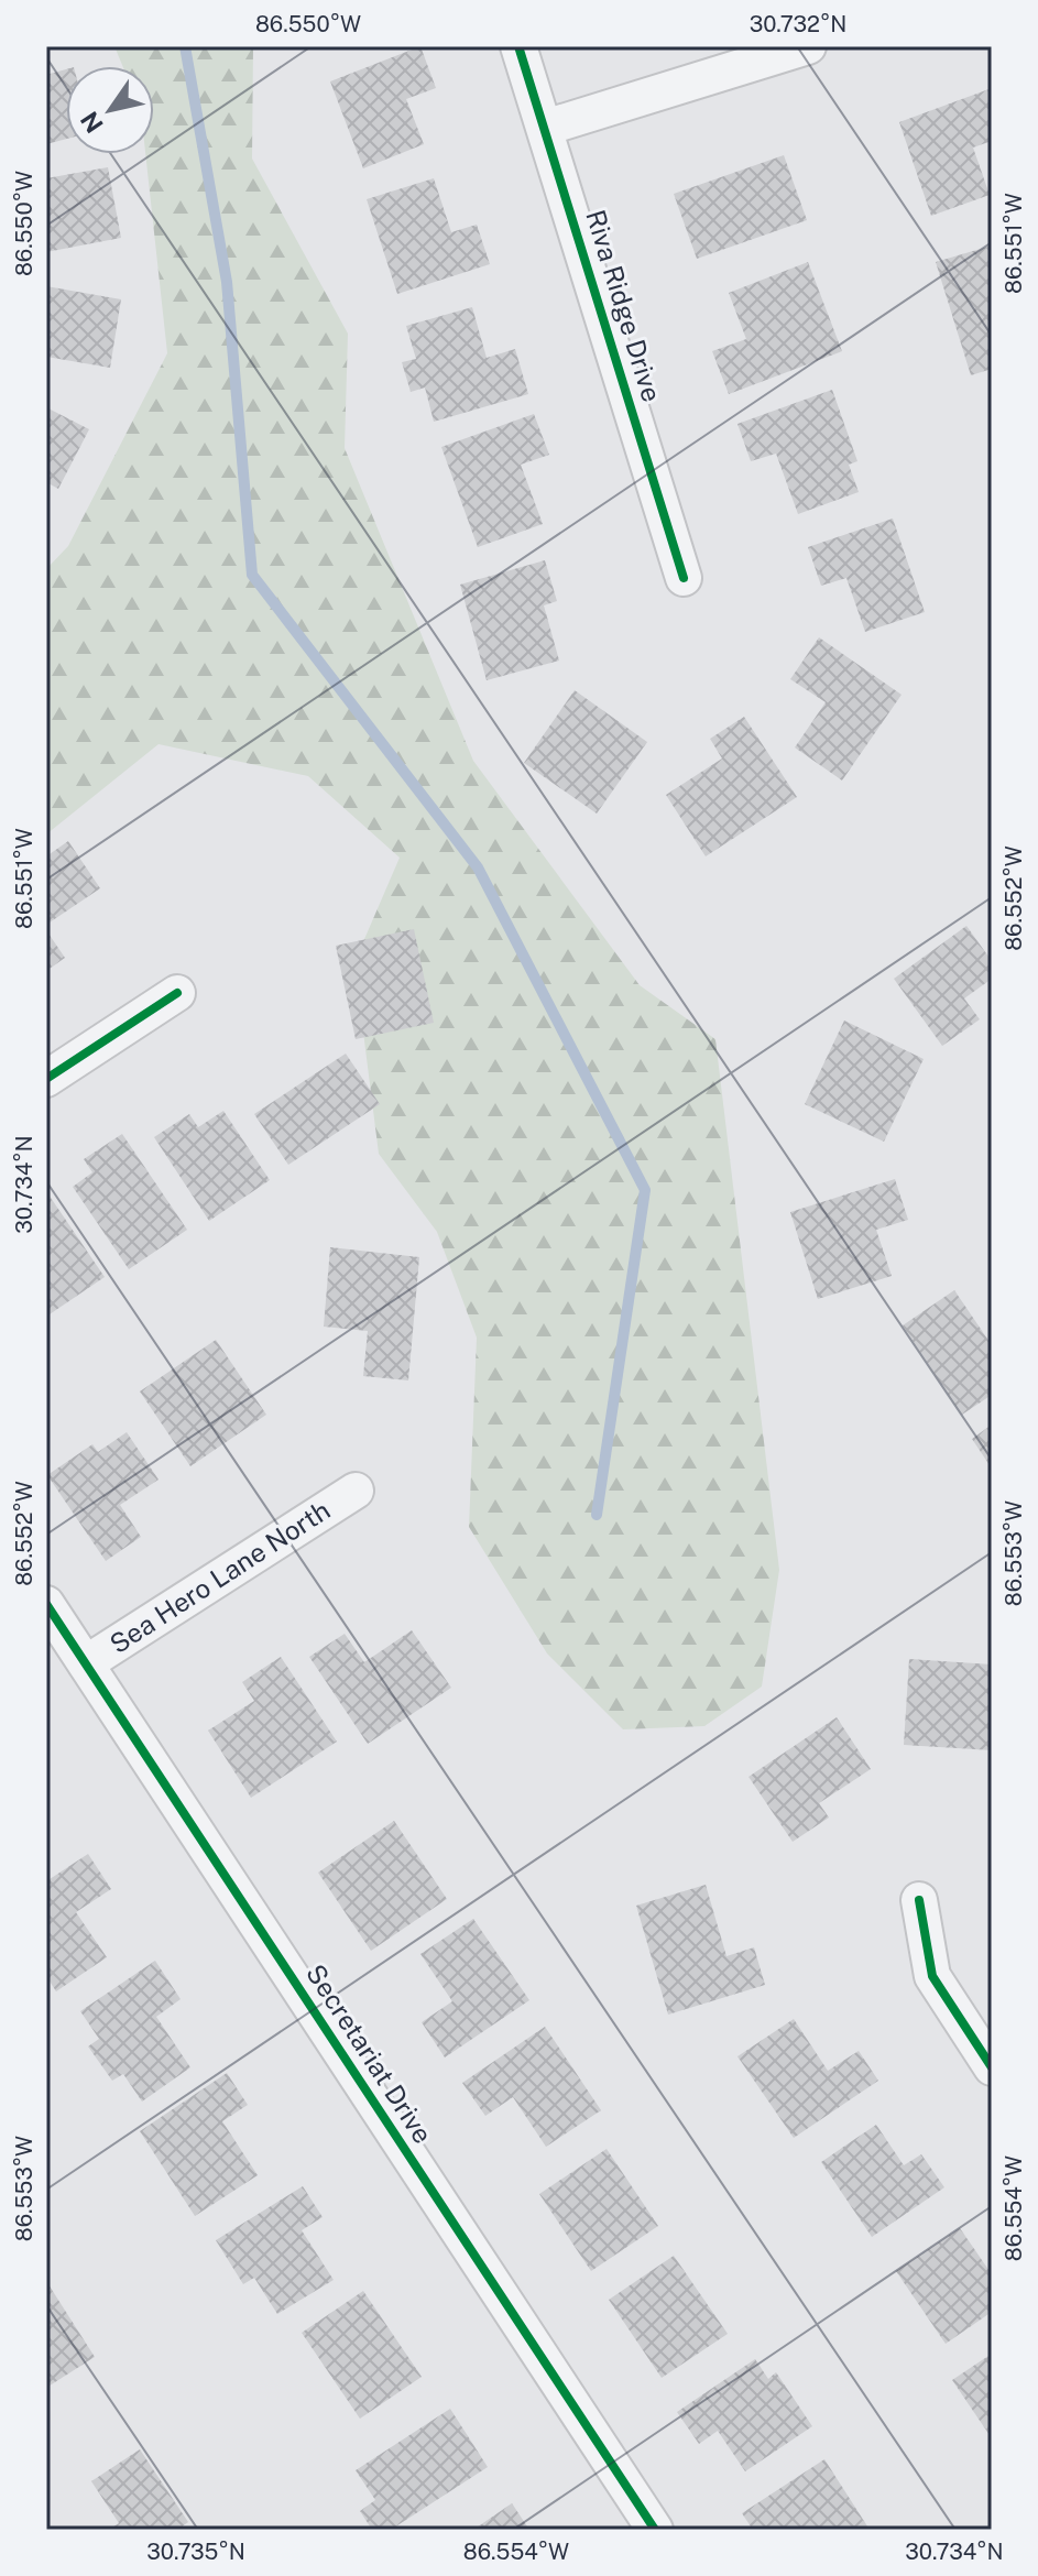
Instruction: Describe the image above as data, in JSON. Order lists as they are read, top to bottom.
{
  "streets": {
    "street": ["Riva Ridge Drive", "Sea Hero Lane North", "Secretariat Drive"]
  },
  "crossings": [
    ["Sea Hero Lane North", "Secretariat Drive"]
  ],
  "north": "bottom left",
  "coordinates": [
    "86.550°W",
    "30.732°N",
    "86.551°W",
    "86.552°W",
    "30.734°N",
    "86.553°W",
    "86.554°W",
    "30.735°N"
  ]
}
